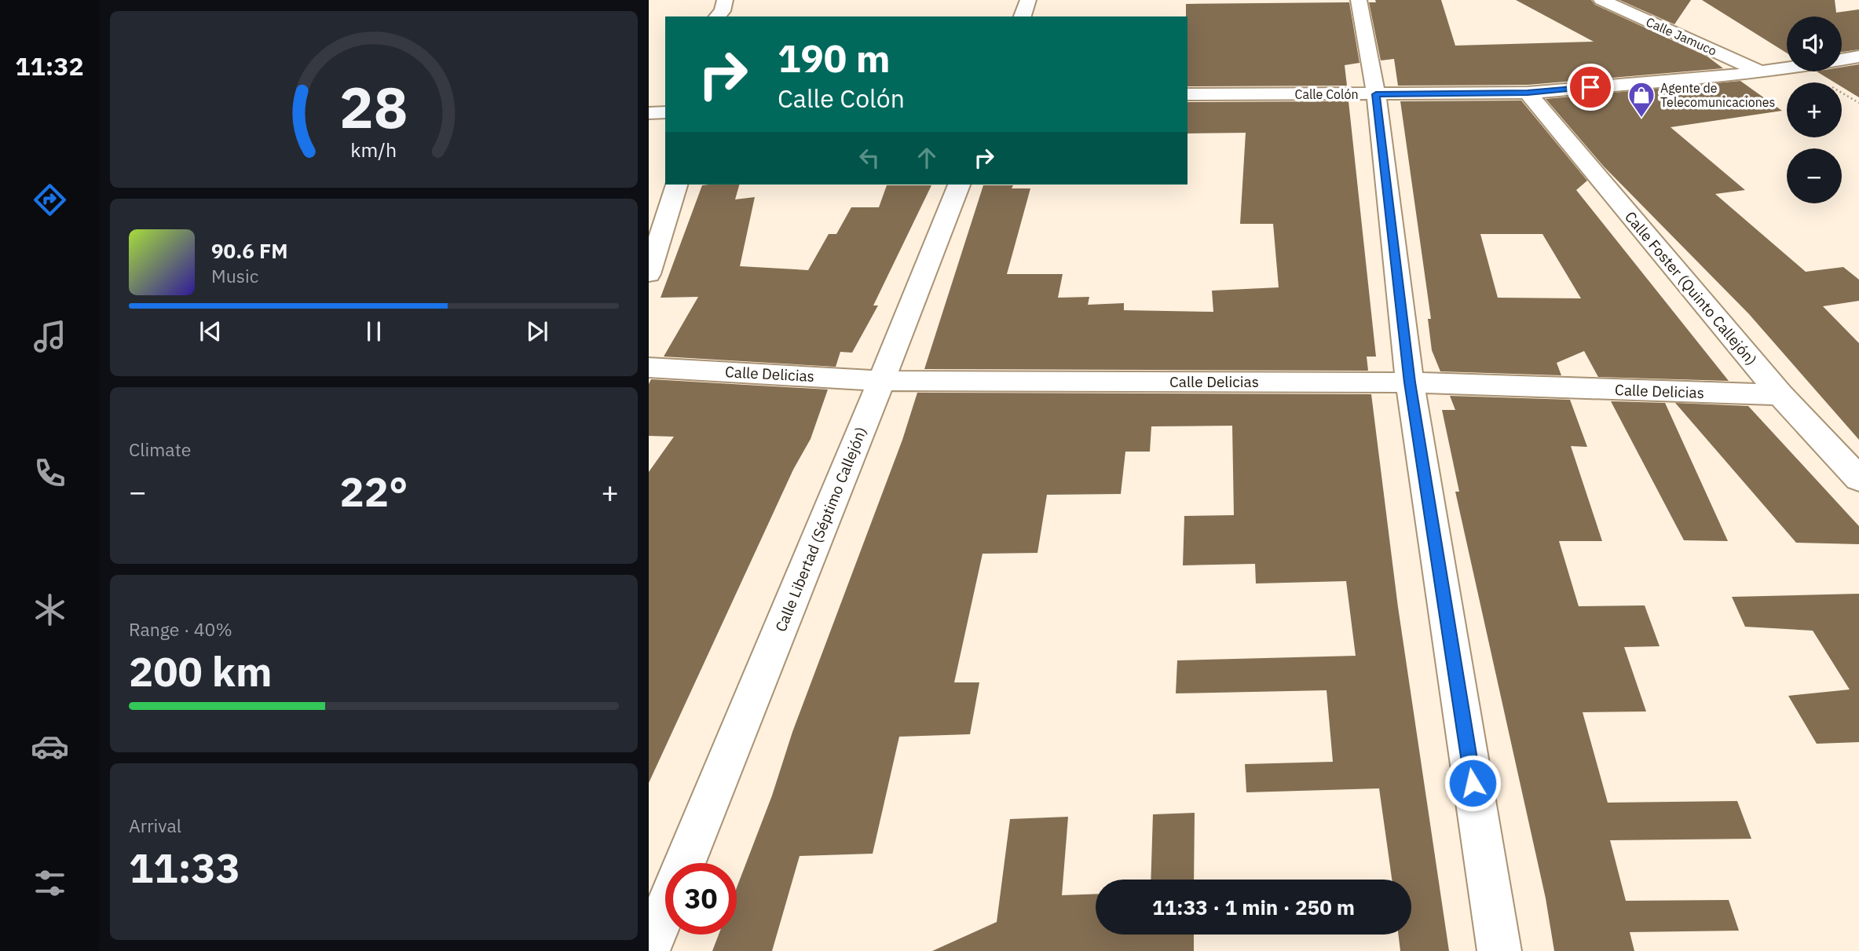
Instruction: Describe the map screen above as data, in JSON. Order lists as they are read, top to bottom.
{
  "streets": {
    "street": [
      "Calle Jamuco",
      "Calle Colón",
      "Calle Foster (Quinto Callejón)",
      "Calle Delicias",
      "Calle Libertad (Séptimo Callejón)"
    ]
  },
  "crossings": [
    ["Calle Jamuco", "Calle Colón"],
    ["Calle Colón", "Calle Foster (Quinto Callejón)"],
    ["Calle Foster (Quinto Callejón)", "Calle Delicias"],
    ["Calle Delicias", "Calle Libertad (Séptimo Callejón)"]
  ],
  "places": {
    "shop": ["Agente de Telecomunicaciones"]
  },
  "page": {
    "tabs": "11:32",
    "map_buttons": ["+", "−"],
    "turn": ["190 m", "Calle Colón"],
    "song": ["90.6 FM", "Music"],
    "tile": [
      "Climate",
      ["Range · 40%", "200 km"],
      ["Arrival", "11:33"]
    ],
    "heat": ["−", "22°", "+"],
    "limit": "30",
    "trip": "11:33 · 1 min · 250 m",
    "gauge": ["28", "km/h"]
  }
}
